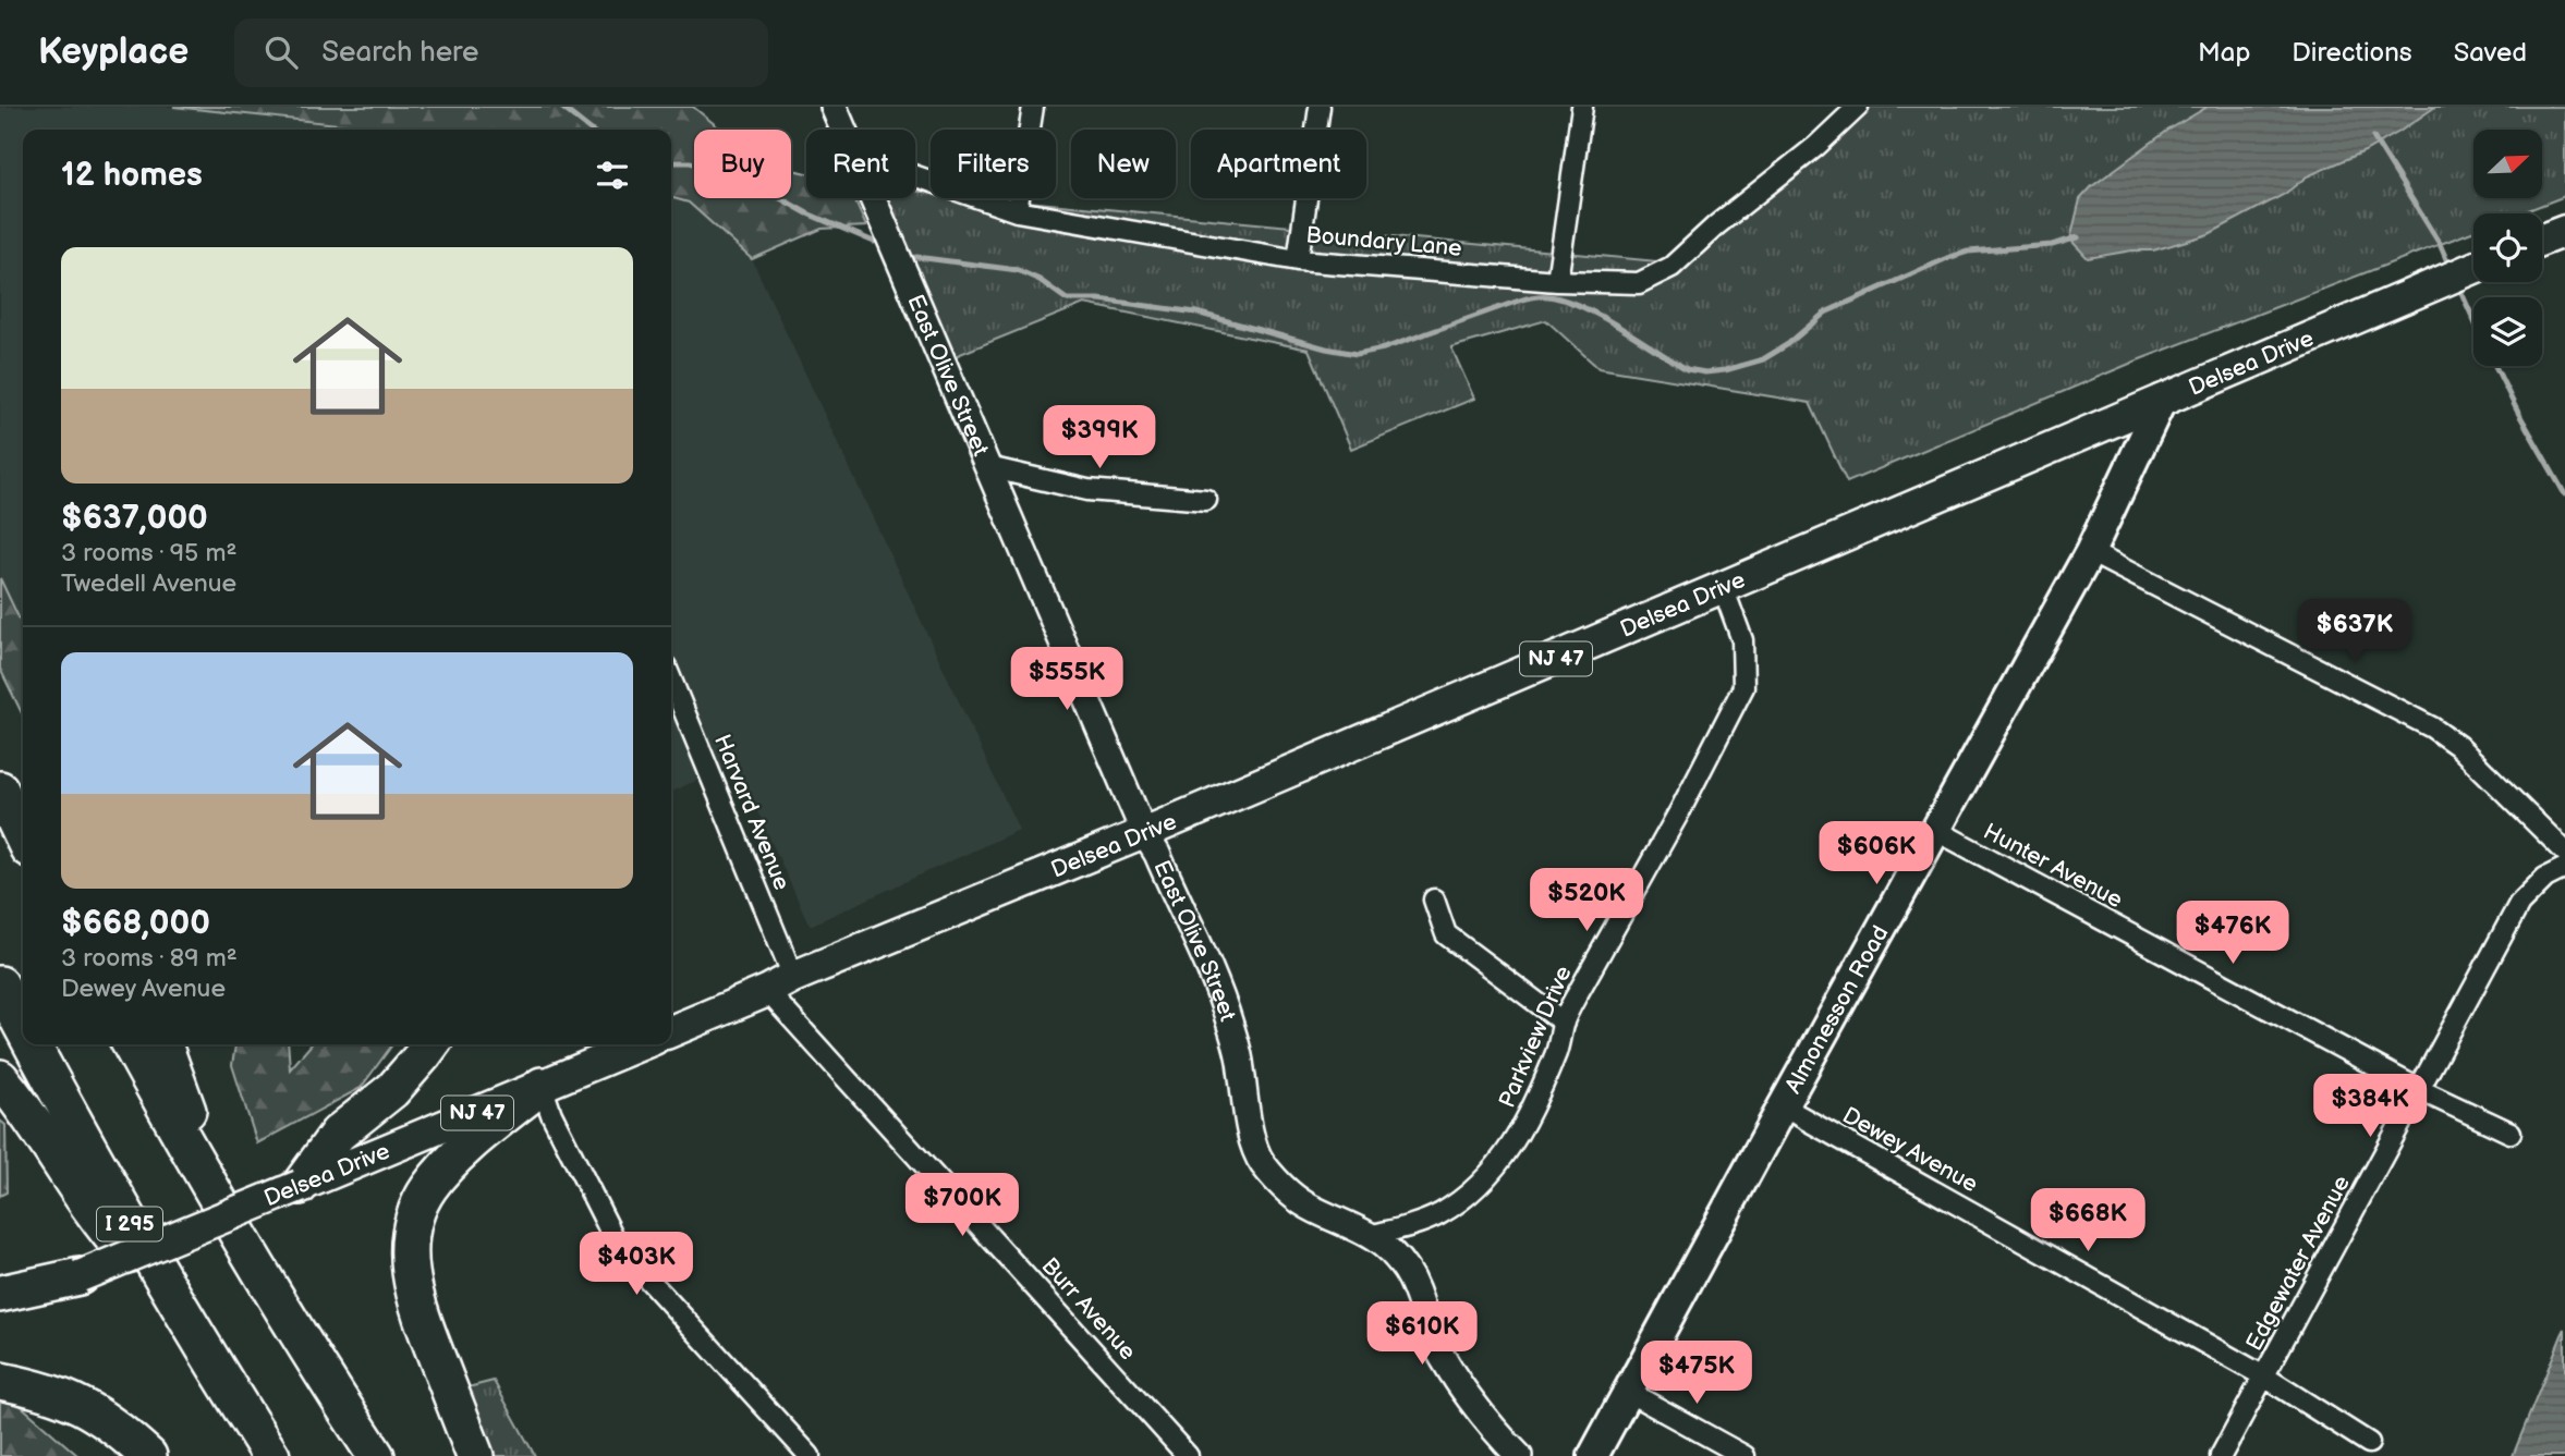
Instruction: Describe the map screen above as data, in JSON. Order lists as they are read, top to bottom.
{
  "streets": {
    "highway": ["I 295"],
    "main road": ["Delsea Drive", "NJ 47", "Almonesson Road"],
    "street": [
      "Boundary Lane",
      "East Olive Street",
      "Harvard Avenue",
      "Hunter Avenue",
      "Parkview Drive",
      "Dewey Avenue",
      "Edgewater Avenue",
      "Burr Avenue"
    ]
  },
  "crossings": [
    ["Delsea Drive", "East Olive Street"],
    ["Delsea Drive", "Harvard Avenue"],
    ["Delsea Drive", "Almonesson Road"],
    ["Delsea Drive", "Parkview Drive"],
    ["Delsea Drive", "Burr Avenue"],
    ["East Olive Street", "Parkview Drive"],
    ["Harvard Avenue", "Burr Avenue"],
    ["Hunter Avenue", "Almonesson Road"],
    ["Hunter Avenue", "Edgewater Avenue"],
    ["Almonesson Road", "Dewey Avenue"],
    ["Dewey Avenue", "Edgewater Avenue"]
  ],
  "north": "top right",
  "page": {
    "header": "Keyplace",
    "search": "Search here",
    "nav": ["Map", "Directions", "Saved"],
    "chip": [
      "Buy",
      "Rent",
      "Filters",
      "New",
      "Apartment"
    ],
    "heading": "12 homes",
    "list": [
      {
        "name": "$637,000",
        "note": "3 rooms · 95 m² · Twedell Avenue"
      },
      {
        "name": "$668,000",
        "note": "3 rooms · 89 m² · Dewey Avenue"
      }
    ],
    "price": [
      "$399K",
      "$637K",
      "$555K",
      "$606K",
      "$520K",
      "$476K",
      "$384K",
      "$700K",
      "$668K",
      "$403K",
      "$610K",
      "$475K"
    ]
  }
}
